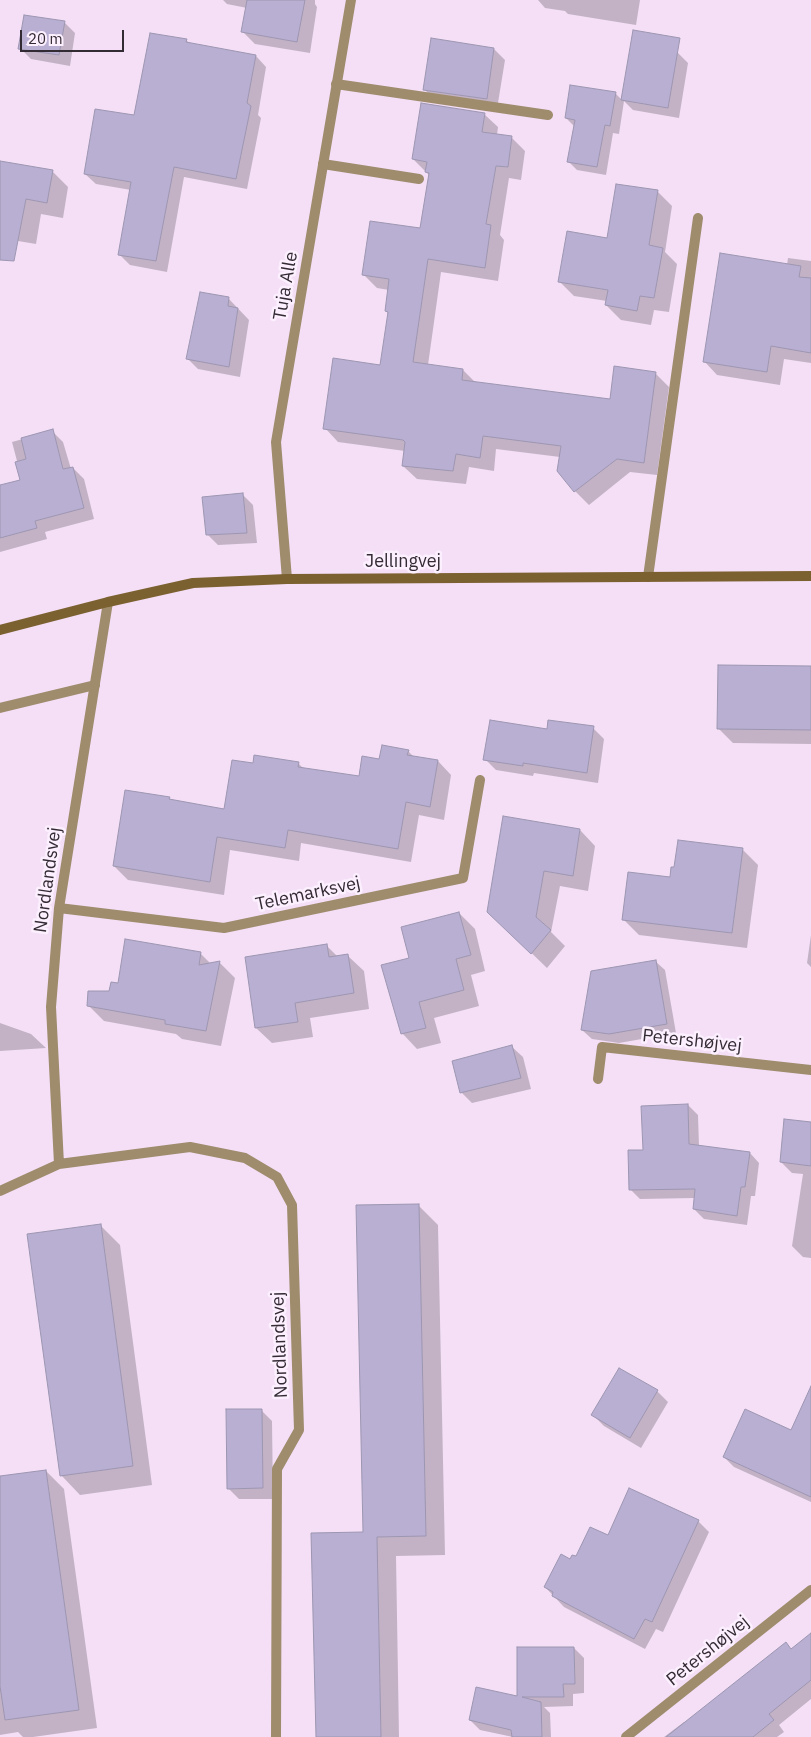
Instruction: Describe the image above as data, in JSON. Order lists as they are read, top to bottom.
{
  "streets": {
    "main road": ["Jellingvej"],
    "street": [
      "Tuja Alle",
      "Nordlandsvej",
      "Telemarksvej",
      "Petershøjvej"
    ]
  },
  "crossings": [
    ["Tuja Alle", "Jellingvej"],
    ["Jellingvej", "Nordlandsvej"],
    ["Nordlandsvej", "Telemarksvej"]
  ],
  "scale_bar": "20 m"
}
